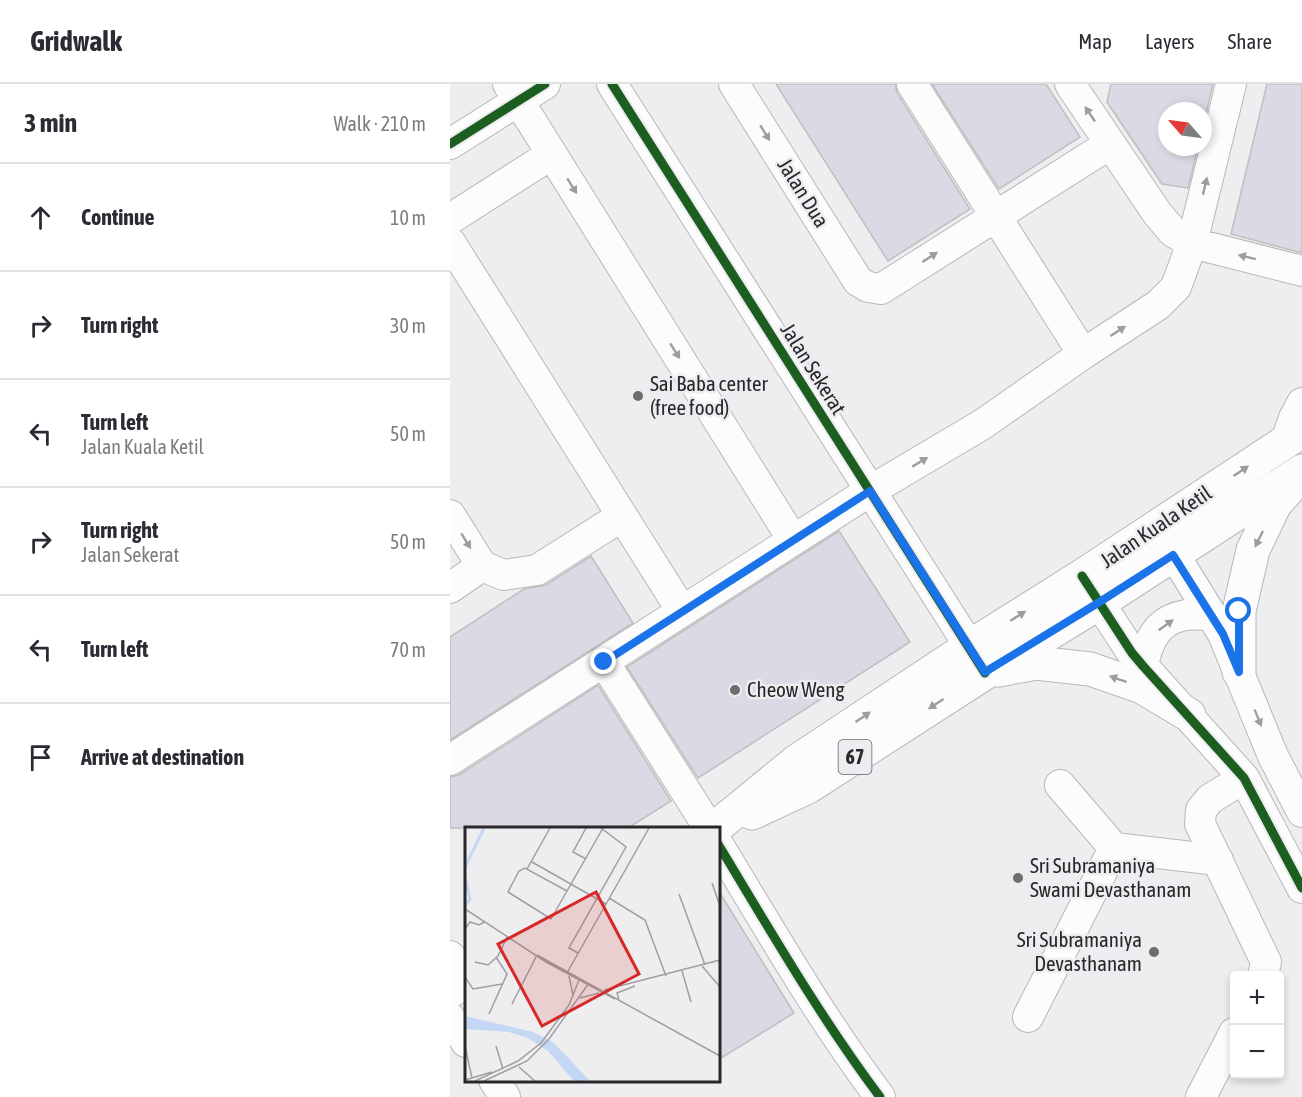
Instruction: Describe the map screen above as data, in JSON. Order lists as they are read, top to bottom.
{
  "streets": {
    "main road": ["Jalan Kuala Ketil", "67"],
    "street": ["Jalan Dua", "Jalan Sekerat"]
  },
  "crossings": [
    ["Jalan Sekerat", "Jalan Kuala Ketil"]
  ],
  "places": [
    "Sai Baba center (free food)",
    "Cheow Weng",
    "Sri Subramaniya Swami Devasthanam",
    "Sri Subramaniya Devasthanam"
  ],
  "north": "top left",
  "page": {
    "header": "Gridwalk",
    "nav": ["Map", "Layers", "Share"],
    "heading": ["3 min", "Walk · 210 m"],
    "list": [
      ["Continue", "10 m"],
      ["Turn right", "30 m"],
      ["Turn left", "Jalan Kuala Ketil", "50 m"],
      ["Turn right", "Jalan Sekerat", "50 m"],
      ["Turn left", "70 m"],
      "Arrive at destination"
    ],
    "map_buttons": ["+", "−"]
  }
}
